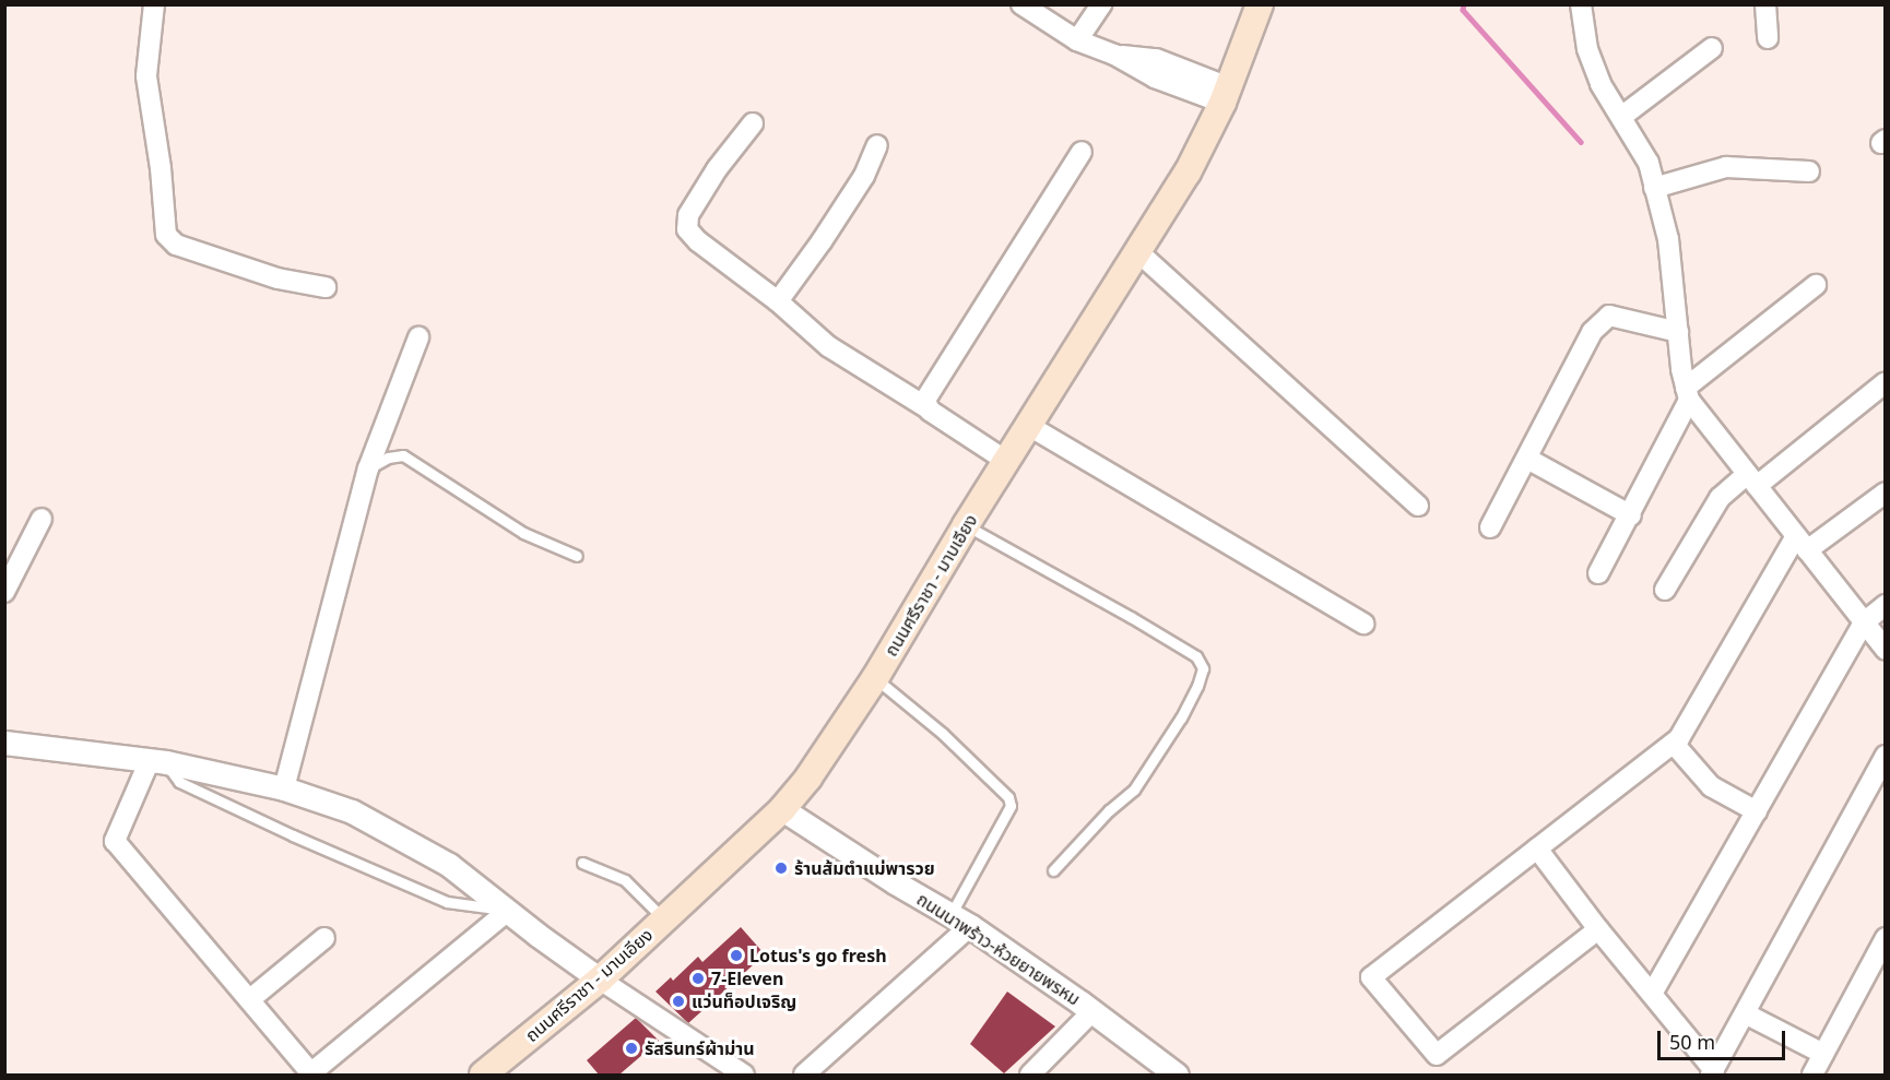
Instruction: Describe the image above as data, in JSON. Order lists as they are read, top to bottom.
{
  "streets": {
    "main road": ["ถนนศรีราชา - มาบเอียง"],
    "street": ["ถนนนาพร้าว-ห้วยยายพรหม"]
  },
  "crossings": [
    ["ถนนศรีราชา - มาบเอียง", "ถนนนาพร้าว-ห้วยยายพรหม"]
  ],
  "places": [
    "ร้านส้มตำแม่พารวย",
    "Lotus's go fresh",
    "7-Eleven",
    "แว่นท็อปเจริญ",
    "รัสรินทร์ผ้าม่าน"
  ],
  "scale_bar": "50 m"
}
